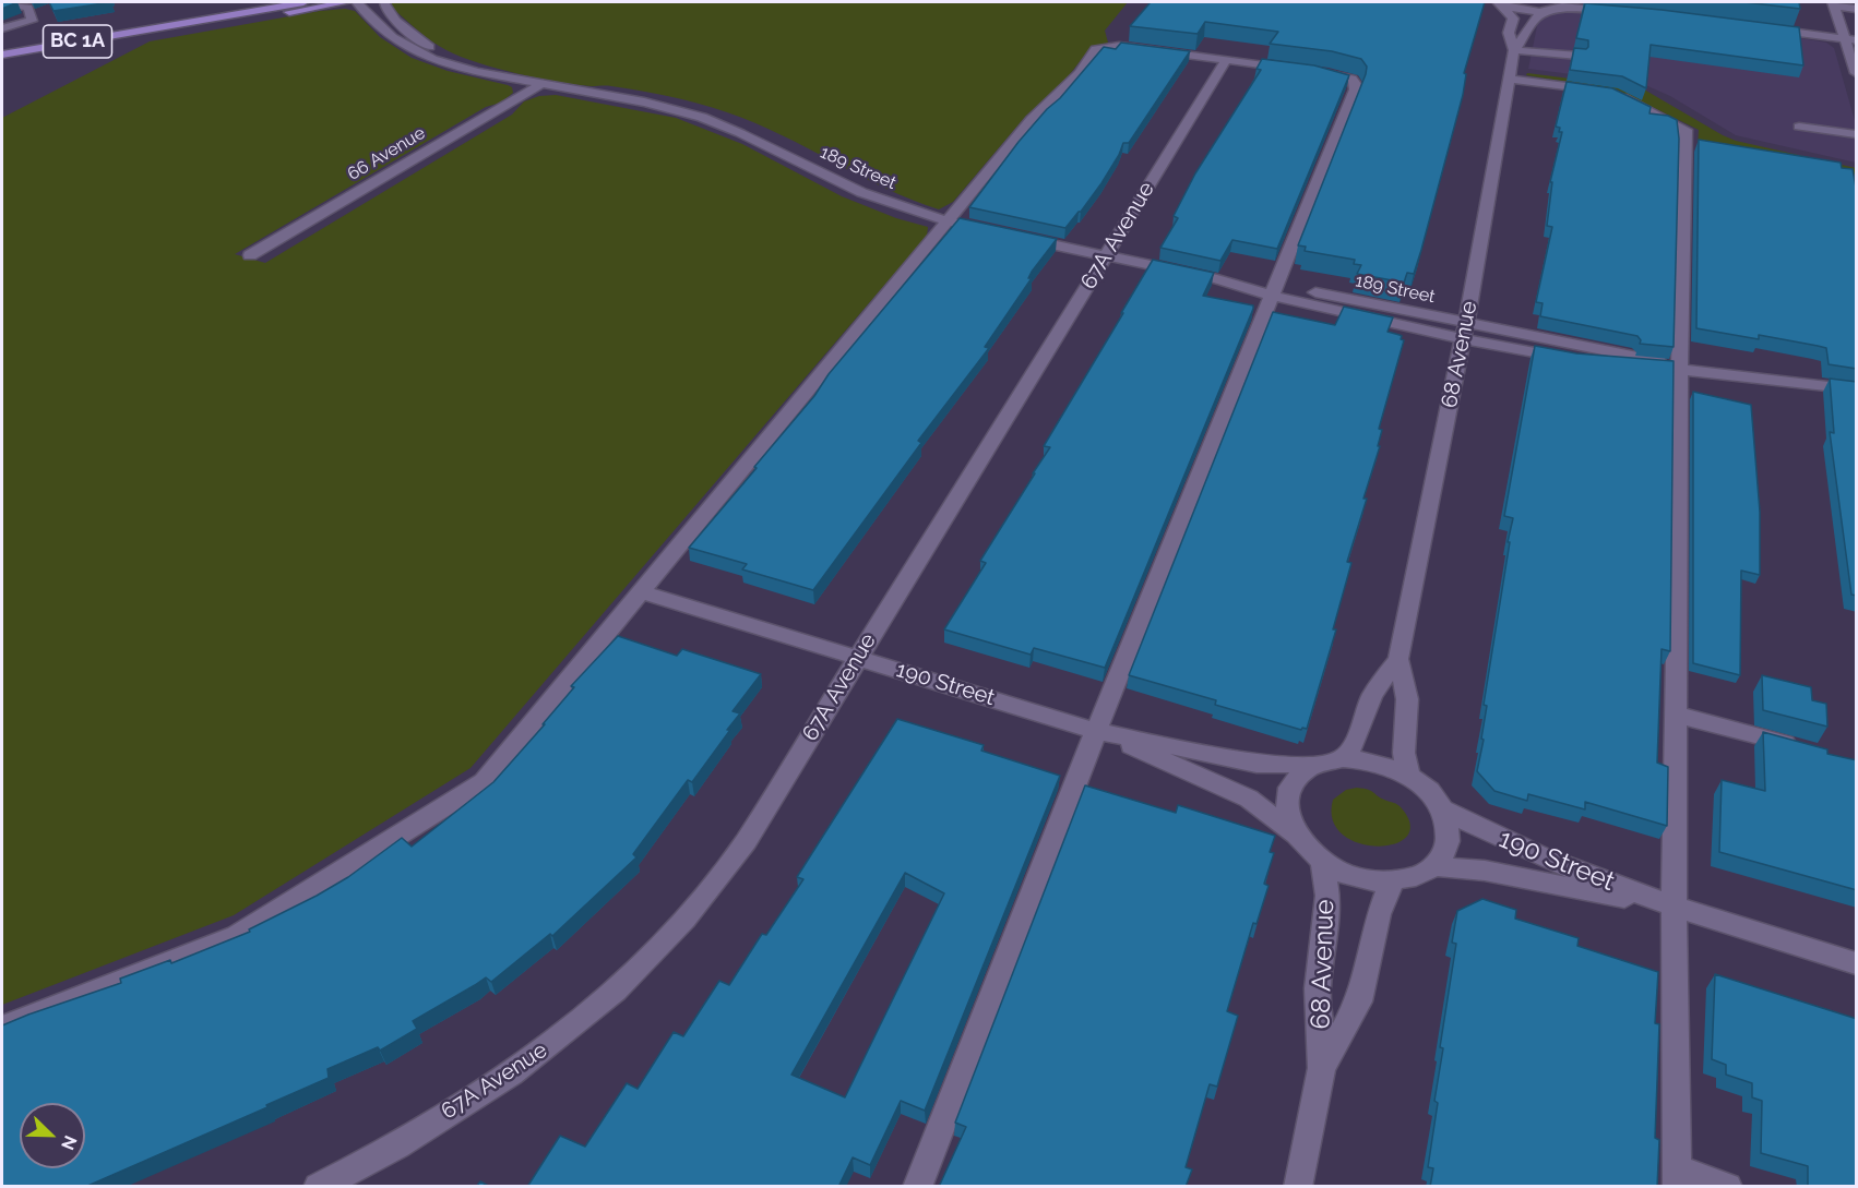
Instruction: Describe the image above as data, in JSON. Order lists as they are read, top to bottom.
{
  "streets": {
    "main road": ["BC 1A"],
    "street": [
      "66 Avenue",
      "189 Street",
      "67A Avenue",
      "68 Avenue",
      "190 Street"
    ]
  },
  "crossings": [
    ["66 Avenue", "189 Street"],
    ["189 Street", "67A Avenue"],
    ["189 Street", "68 Avenue"],
    ["67A Avenue", "190 Street"],
    ["68 Avenue", "190 Street"]
  ],
  "north": "bottom right"
}
